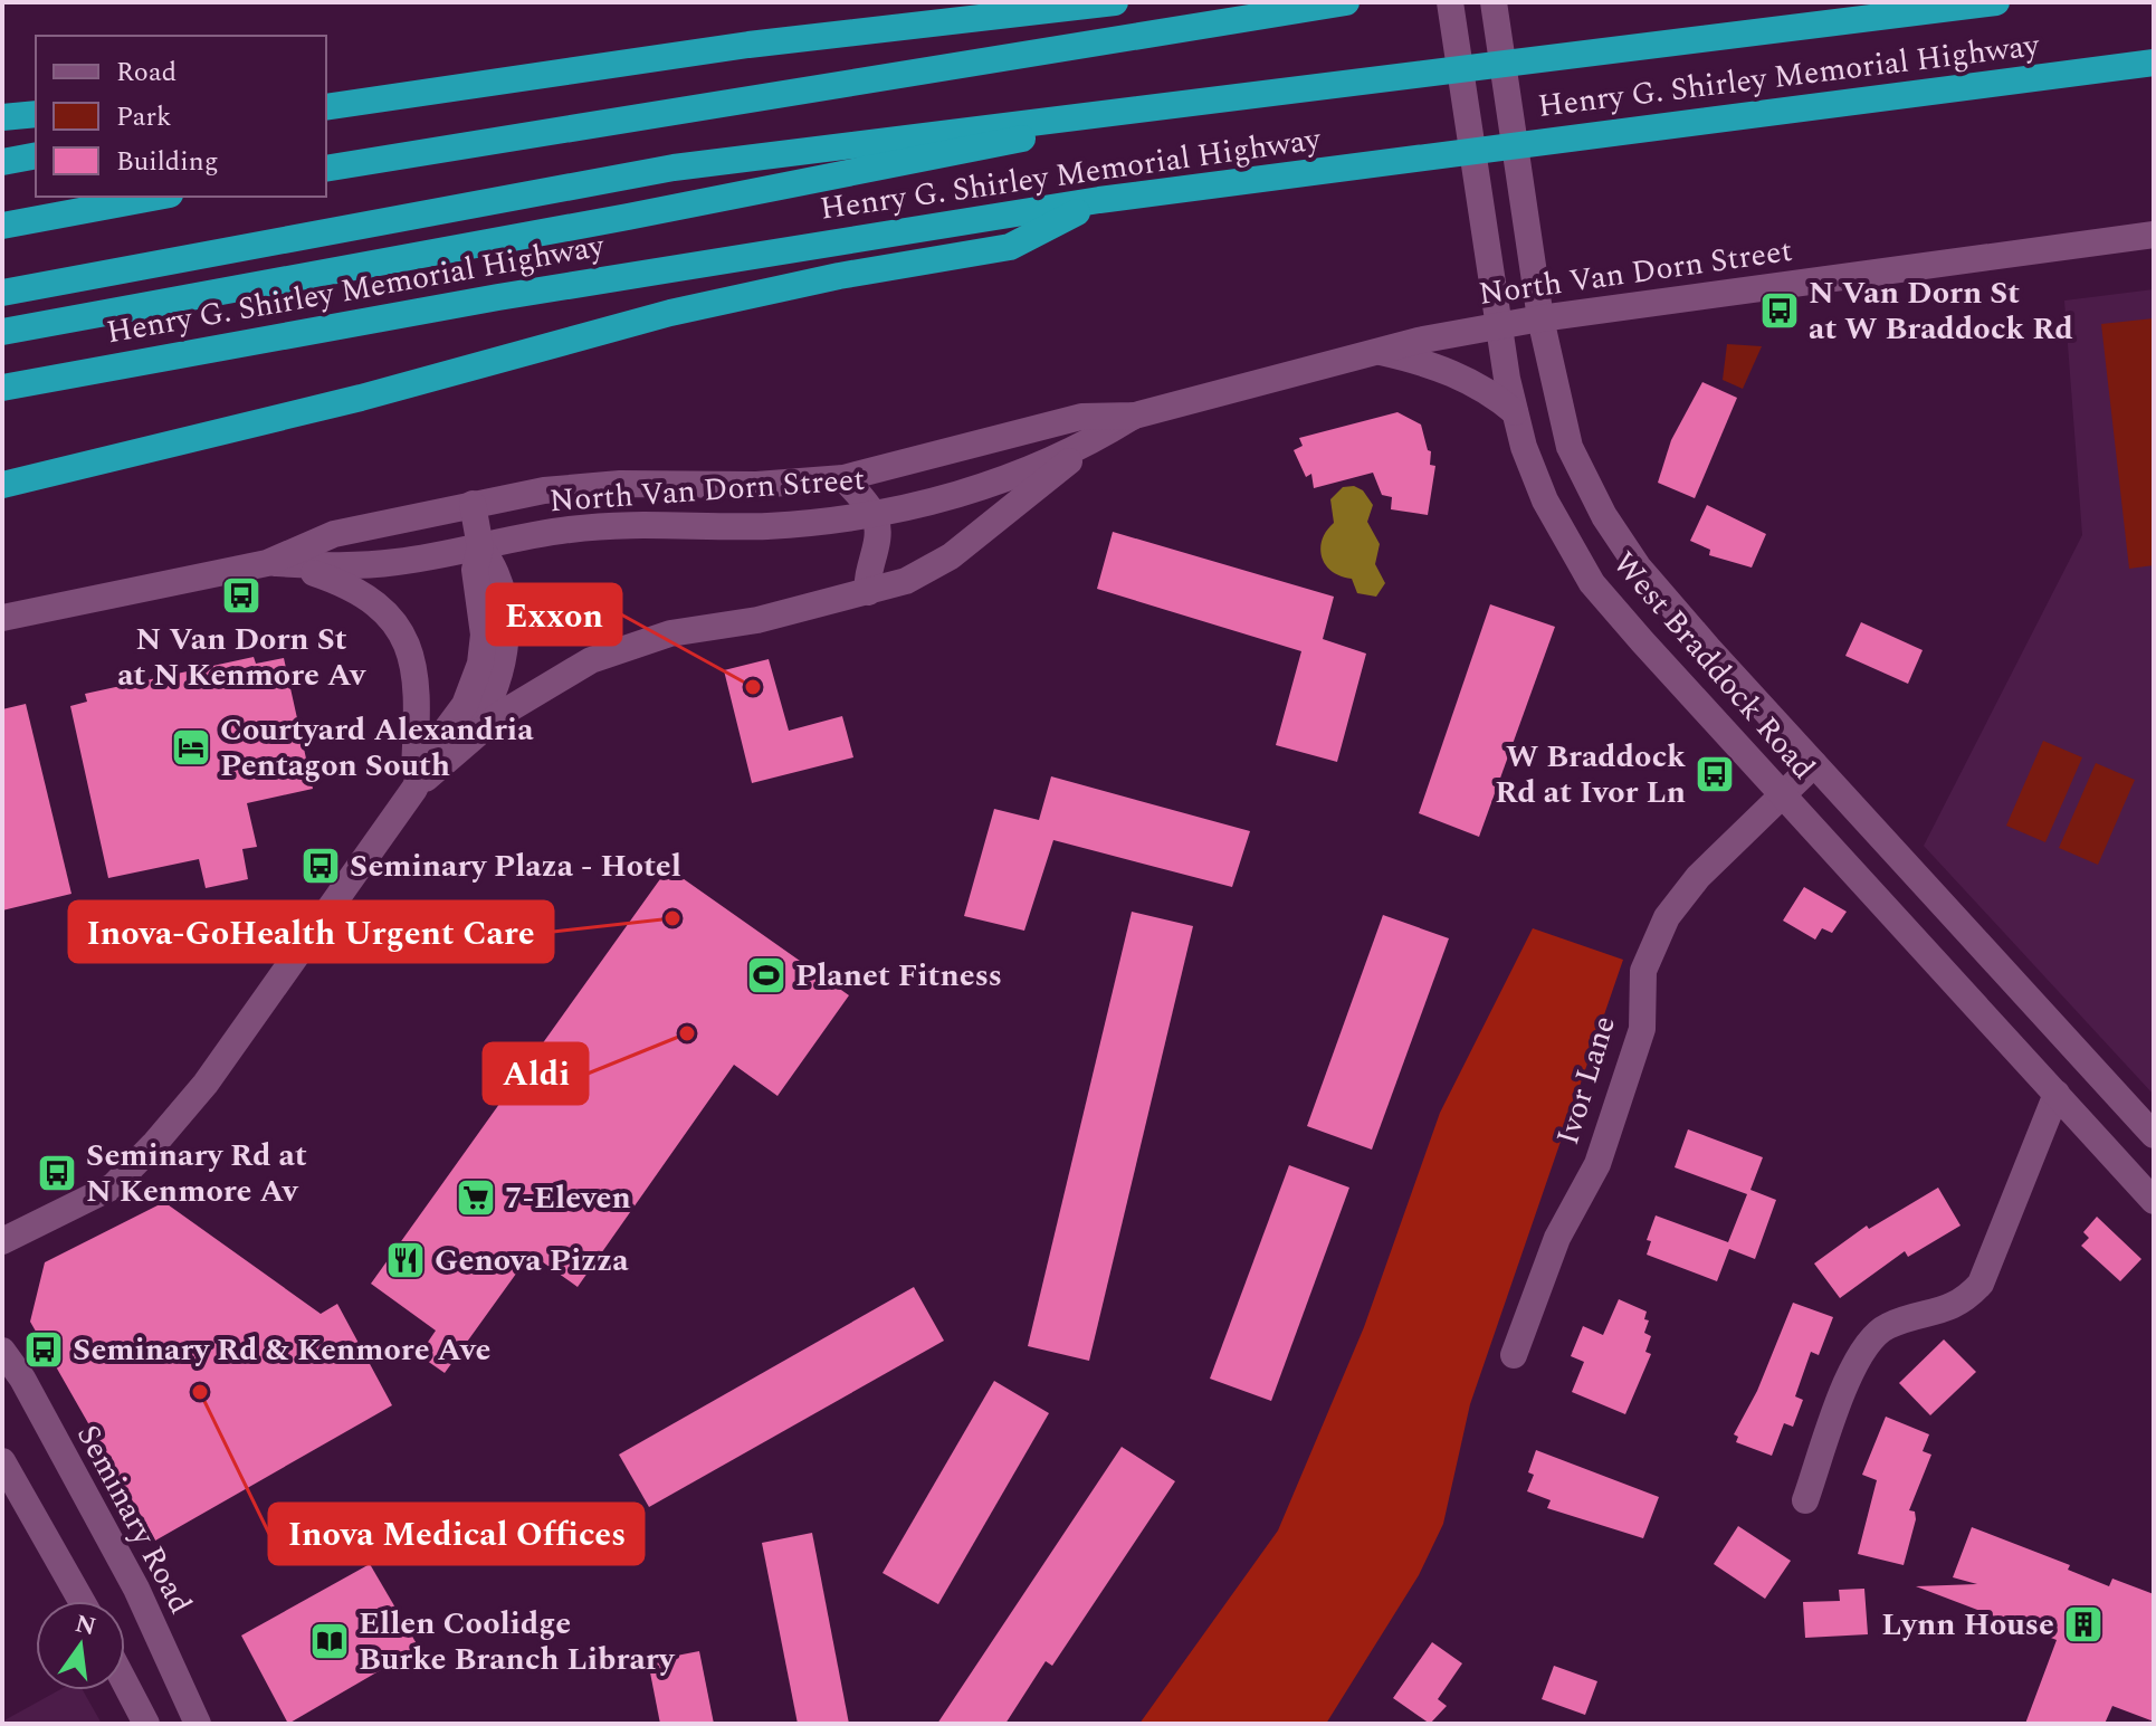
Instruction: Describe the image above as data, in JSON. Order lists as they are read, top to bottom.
{
  "streets": {
    "highway": ["Henry G. Shirley Memorial Highway"],
    "main road": [
      "North Van Dorn Street",
      "West Braddock Road",
      "Ivor Lane",
      "Seminary Road"
    ]
  },
  "crossings": [
    ["North Van Dorn Street", "West Braddock Road"],
    ["West Braddock Road", "Ivor Lane"]
  ],
  "places": {
    "bus stop": [
      "N Van Dorn St at W Braddock Rd",
      "N Van Dorn St at N Kenmore Av",
      "W Braddock Rd at Ivor Ln",
      "Seminary Plaza - Hotel",
      "Seminary Rd at N Kenmore Av",
      "Seminary Rd & Kenmore Ave"
    ],
    "other": [
      "Exxon",
      "Inova-GoHealth Urgent Care",
      "Aldi",
      "Inova Medical Offices"
    ],
    "hotel": ["Courtyard Alexandria Pentagon South"],
    "sports": ["Planet Fitness"],
    "supermarket": ["7-Eleven"],
    "restaurant": ["Genova Pizza"],
    "building": ["Lynn House"],
    "library": ["Ellen Coolidge Burke Branch Library"]
  },
  "legend": ["Road", "Park", "Building"],
  "north": "top"
}
